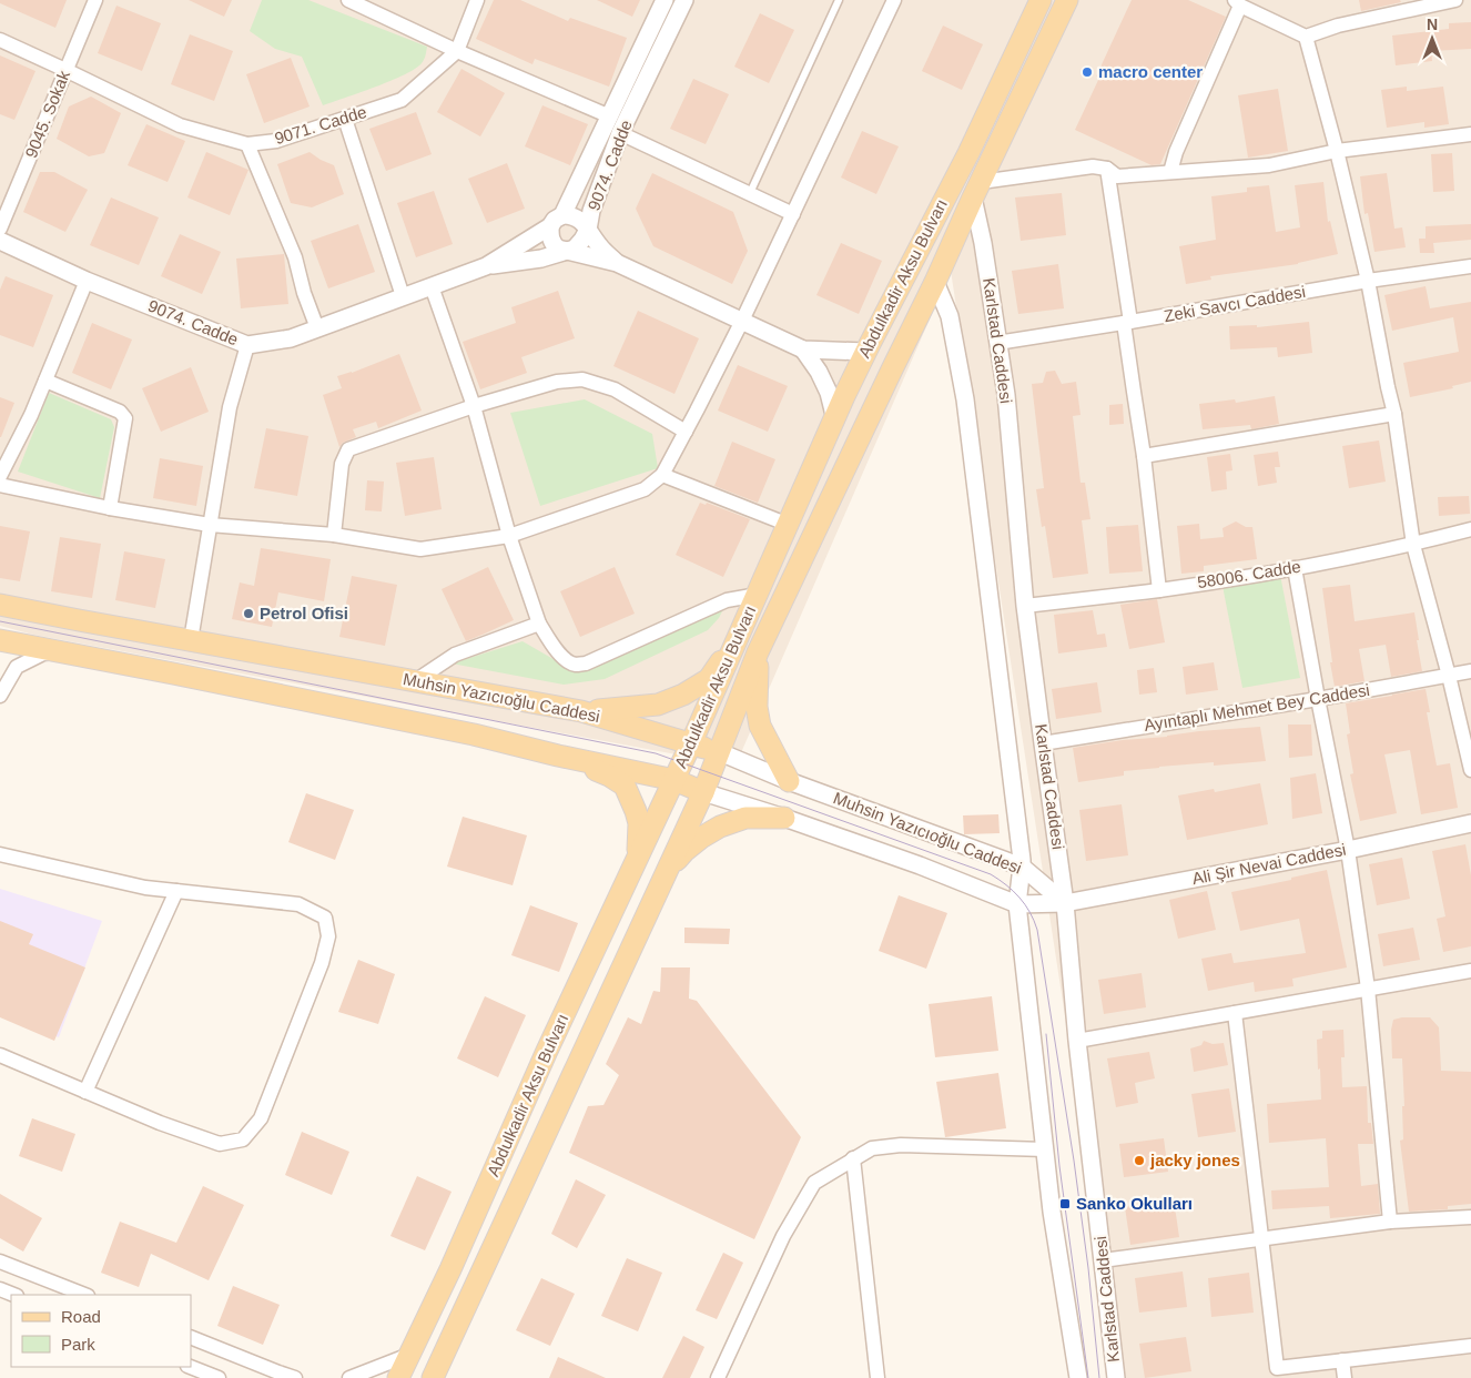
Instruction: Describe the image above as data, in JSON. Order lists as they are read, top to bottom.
{
  "streets": {
    "main road": ["Abdulkadir Aksu Bulvarı", "Muhsin Yazıcıoğlu Caddesi"],
    "street": [
      "9045. Sokak",
      "9071. Cadde",
      "9074. Cadde",
      "Zeki Savcı Caddesi",
      "Karlstad Caddesi",
      "58006. Cadde",
      "Ayıntaplı Mehmet Bey Caddesi",
      "Ali Şir Nevai Caddesi"
    ]
  },
  "crossings": [
    ["9045. Sokak", "9071. Cadde"],
    ["Abdulkadir Aksu Bulvarı", "Karlstad Caddesi"],
    ["Abdulkadir Aksu Bulvarı", "Muhsin Yazıcıoğlu Caddesi"],
    ["Zeki Savcı Caddesi", "Karlstad Caddesi"],
    ["Karlstad Caddesi", "58006. Cadde"],
    ["Karlstad Caddesi", "Muhsin Yazıcıoğlu Caddesi"],
    ["Karlstad Caddesi", "Ayıntaplı Mehmet Bey Caddesi"],
    ["Karlstad Caddesi", "Ali Şir Nevai Caddesi"],
    ["Muhsin Yazıcıoğlu Caddesi", "Ali Şir Nevai Caddesi"]
  ],
  "places": {
    "other": ["macro center", "Petrol Ofisi", "jacky jones"],
    "transit": ["Sanko Okulları"]
  },
  "legend": ["Road", "Park"],
  "north": "top"
}
